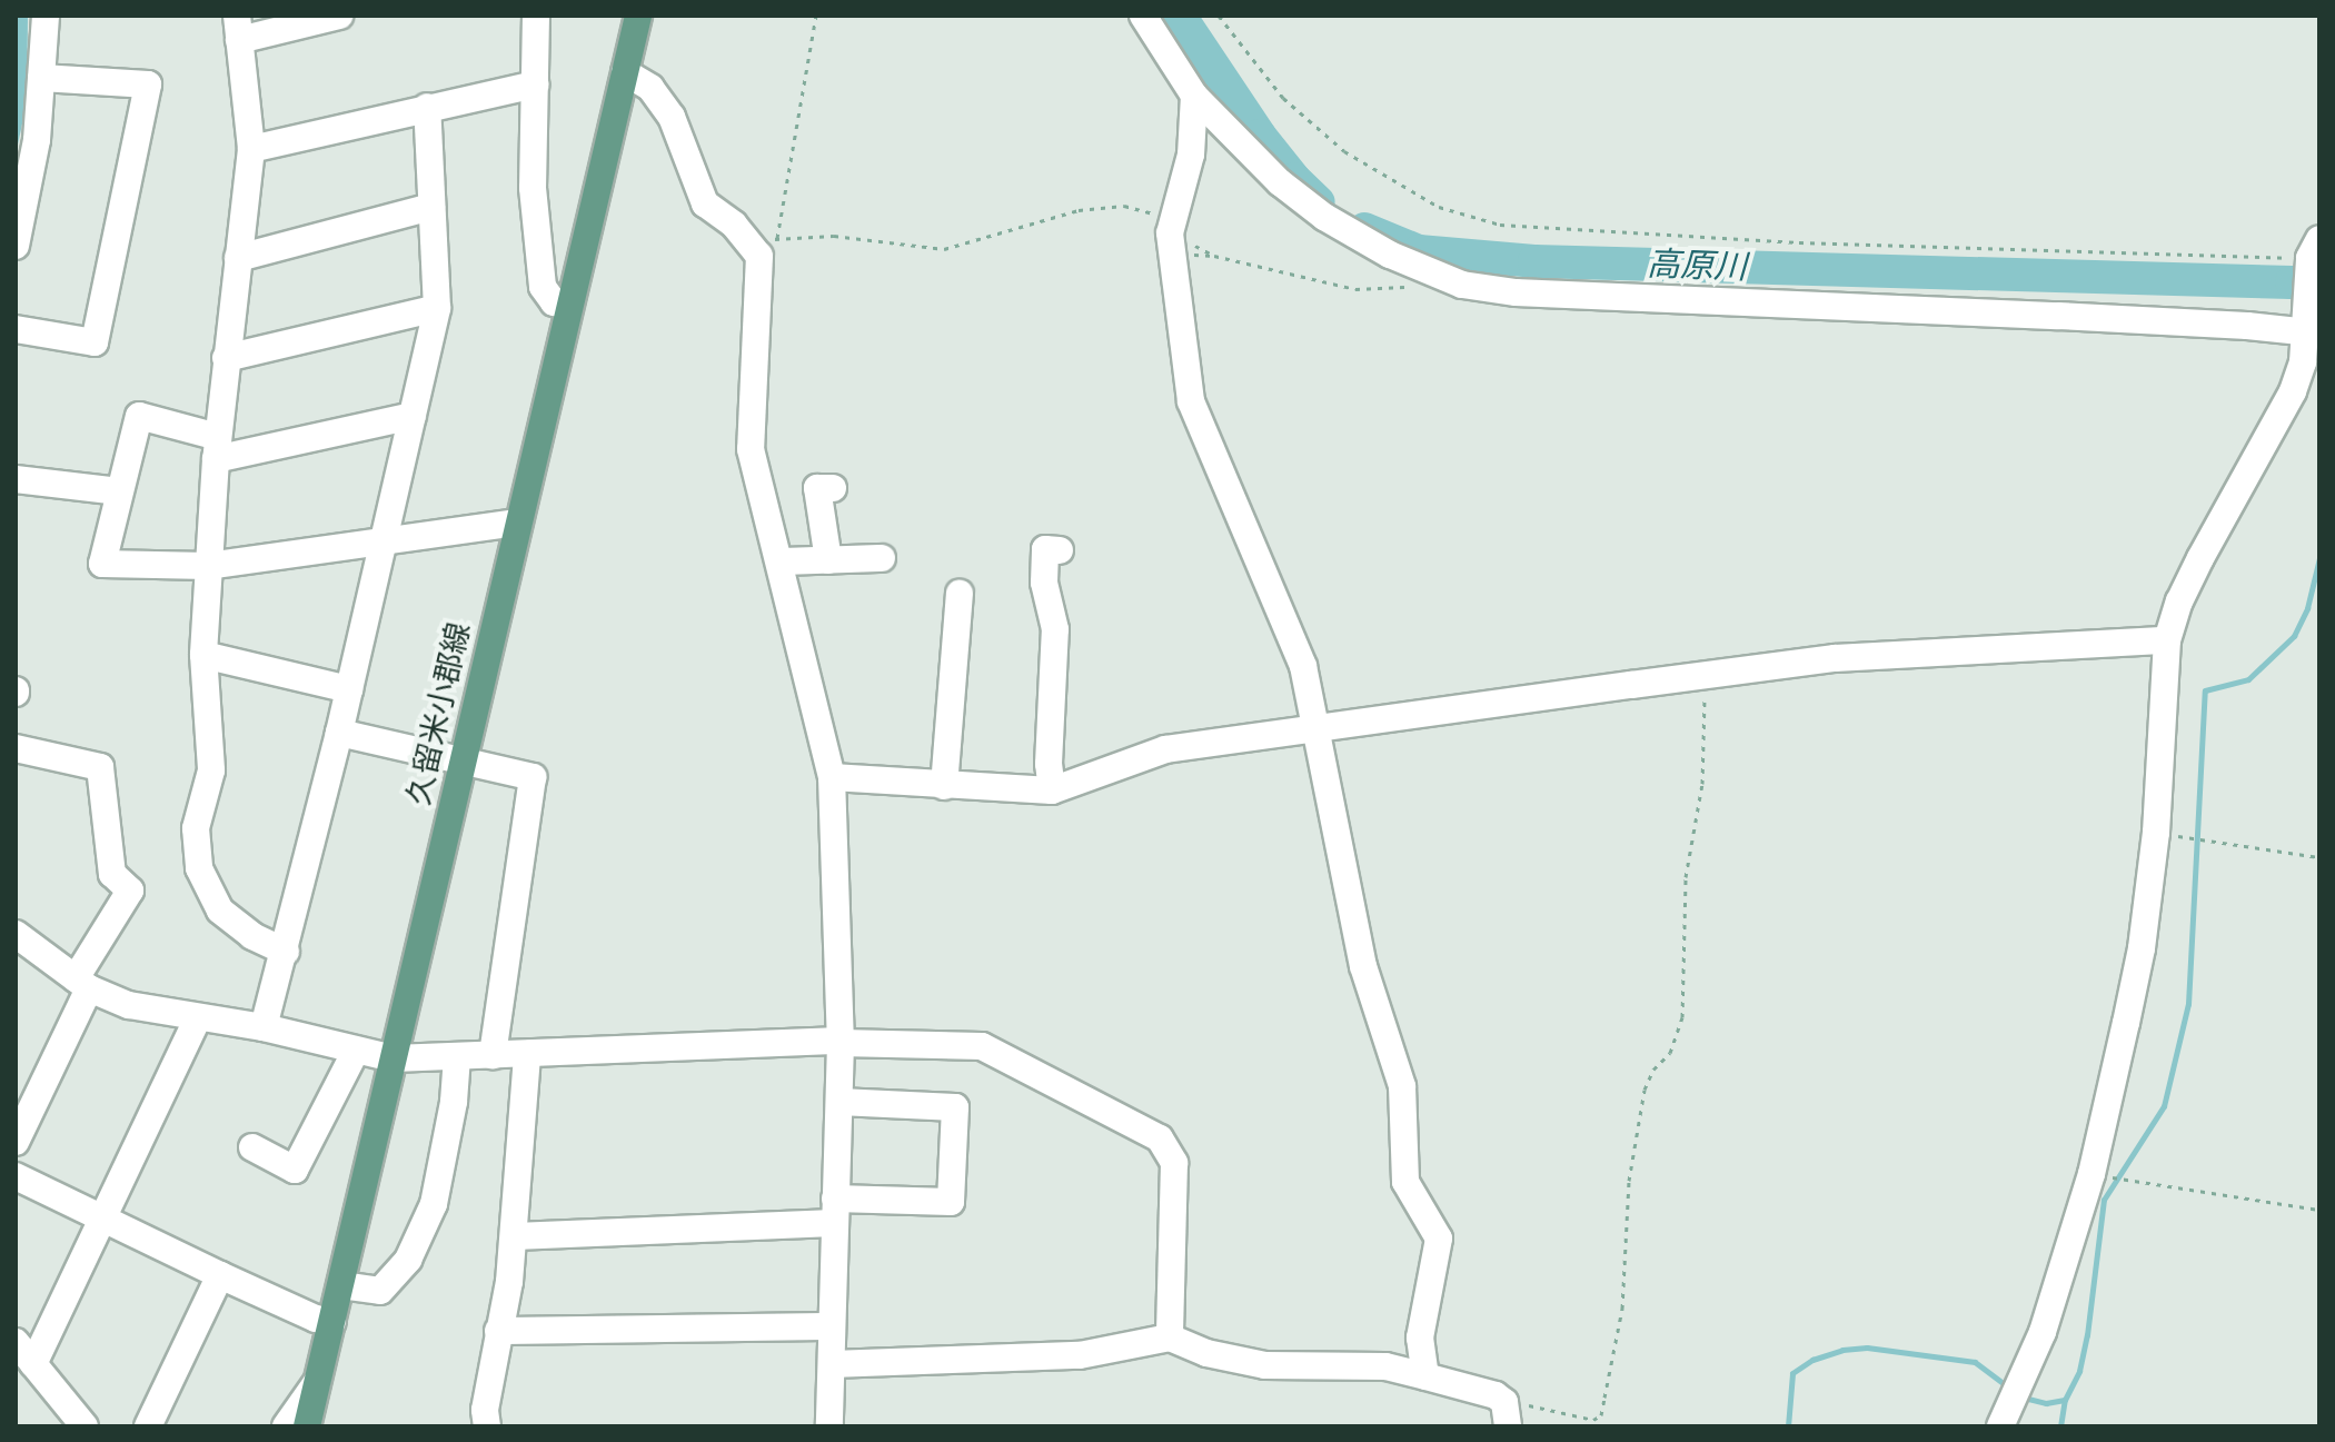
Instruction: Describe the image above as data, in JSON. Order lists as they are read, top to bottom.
{
  "streets": {
    "main road": ["久留米小郡線"]
  },
  "water": ["高原川"]
}
